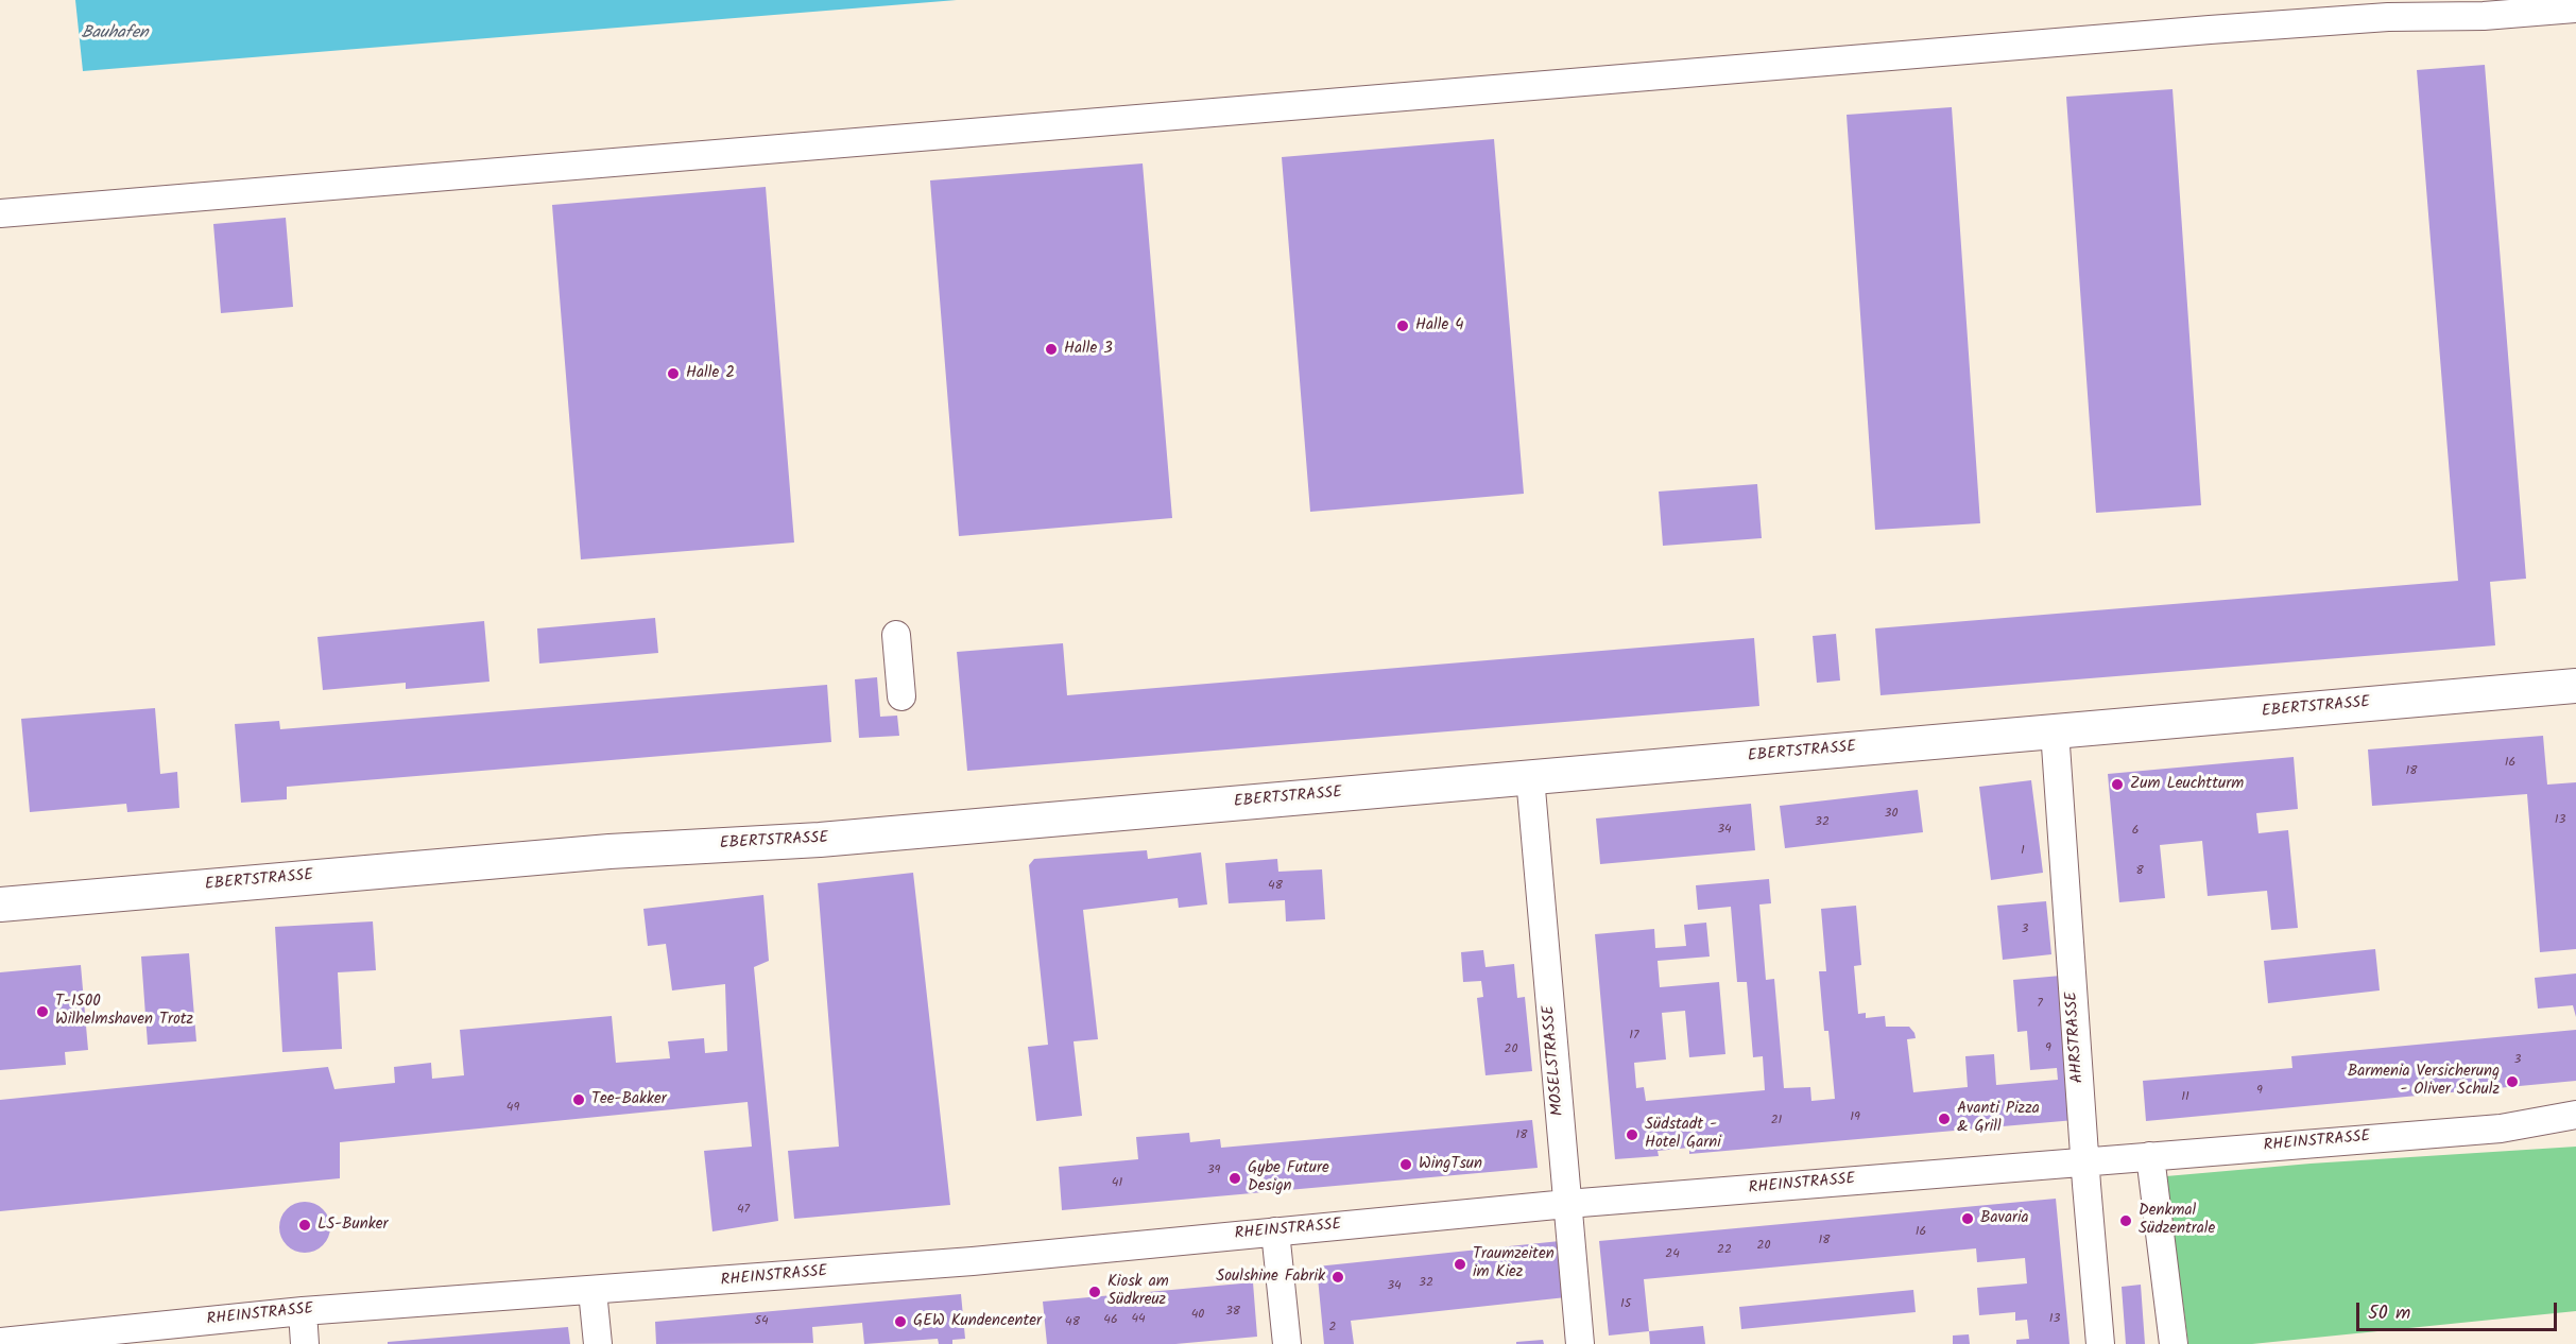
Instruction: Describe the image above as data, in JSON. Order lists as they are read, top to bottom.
{
  "streets": {
    "street": [
      "EBERTSTRASSE",
      "AHRSTRASSE",
      "MOSELSTRASSE",
      "RHEINSTRASSE"
    ]
  },
  "crossings": [
    ["EBERTSTRASSE", "AHRSTRASSE"],
    ["EBERTSTRASSE", "MOSELSTRASSE"],
    ["AHRSTRASSE", "RHEINSTRASSE"],
    ["MOSELSTRASSE", "RHEINSTRASSE"]
  ],
  "water": ["Bauhafen"],
  "places": [
    "Halle 4",
    "Halle 3",
    "Halle 2",
    "Zum Leuchtturm",
    "T-1500 Wilhelmshaven Trotz",
    "Barmenia Versicherung - Oliver Schulz",
    "Tee-Bakker",
    "Avanti Pizza & Grill",
    "Südstadt - Hotel Garni",
    "WingTsun",
    "Gybe Future Design",
    "Bavaria",
    "Denkmal Südzentrale",
    "LS-Bunker",
    "Traumzeiten im Kiez",
    "Soulshine Fabrik",
    "Kiosk am Südkreuz",
    "GEW Kundencenter"
  ],
  "house_numbers": [
    "16",
    "18",
    "30",
    "13",
    "32",
    "34",
    "6",
    "1",
    "8",
    "48",
    "3",
    "7",
    "17",
    "9",
    "20",
    "3",
    "9",
    "11",
    "49",
    "19",
    "21",
    "18",
    "39",
    "41",
    "47",
    "16",
    "18",
    "20",
    "22",
    "24",
    "32",
    "34",
    "15",
    "38",
    "40",
    "44",
    "13",
    "46",
    "54",
    "48",
    "2"
  ],
  "scale_bar": "50 m"
}
